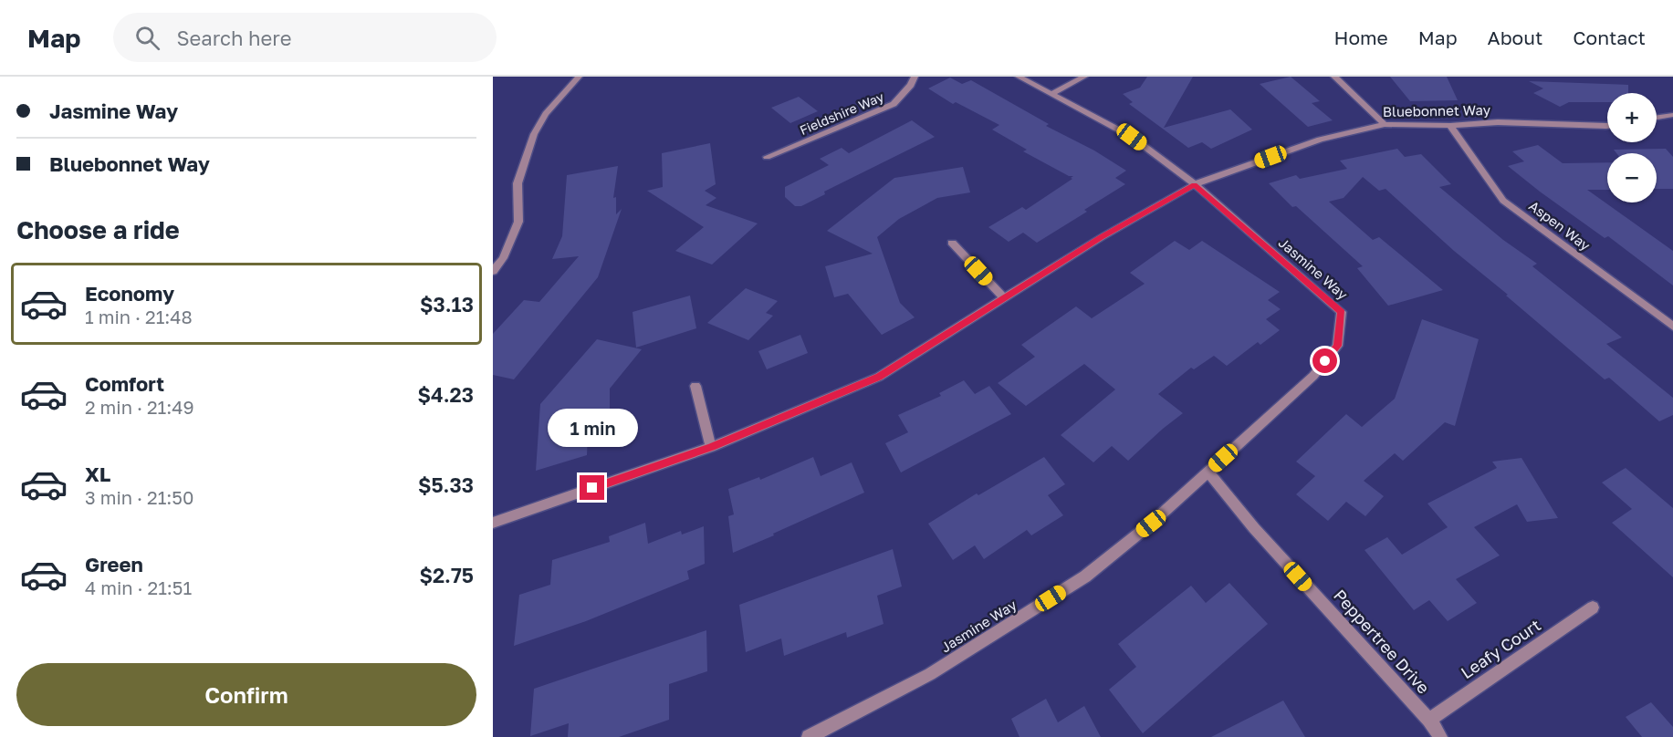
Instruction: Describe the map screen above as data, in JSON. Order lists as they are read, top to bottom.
{
  "streets": {
    "street": [
      "Bluebonnet Way",
      "Fieldshire Way",
      "Aspen Way",
      "Jasmine Way",
      "Peppertree Drive",
      "Leafy Court"
    ]
  },
  "crossings": [
    ["Bluebonnet Way", "Aspen Way"],
    ["Bluebonnet Way", "Jasmine Way"],
    ["Jasmine Way", "Peppertree Drive"],
    ["Peppertree Drive", "Leafy Court"]
  ],
  "page": {
    "header": "Map",
    "search": "Search here",
    "nav": [
      "Home",
      "Map",
      "About",
      "Contact"
    ],
    "banner": ["Jasmine Way", "Bluebonnet Way"],
    "map_buttons": ["+", "−"],
    "heading": "Choose a ride",
    "list": [
      {
        "name": "Economy",
        "note": "1 min · 21:48",
        "value": "$3.13"
      },
      {
        "name": "Comfort",
        "note": "2 min · 21:49",
        "value": "$4.23"
      },
      {
        "name": "XL",
        "note": "3 min · 21:50",
        "value": "$5.33"
      },
      {
        "name": "Green",
        "note": "4 min · 21:51",
        "value": "$2.75"
      }
    ],
    "bubble": "1 min",
    "buttons": "Confirm"
  }
}
